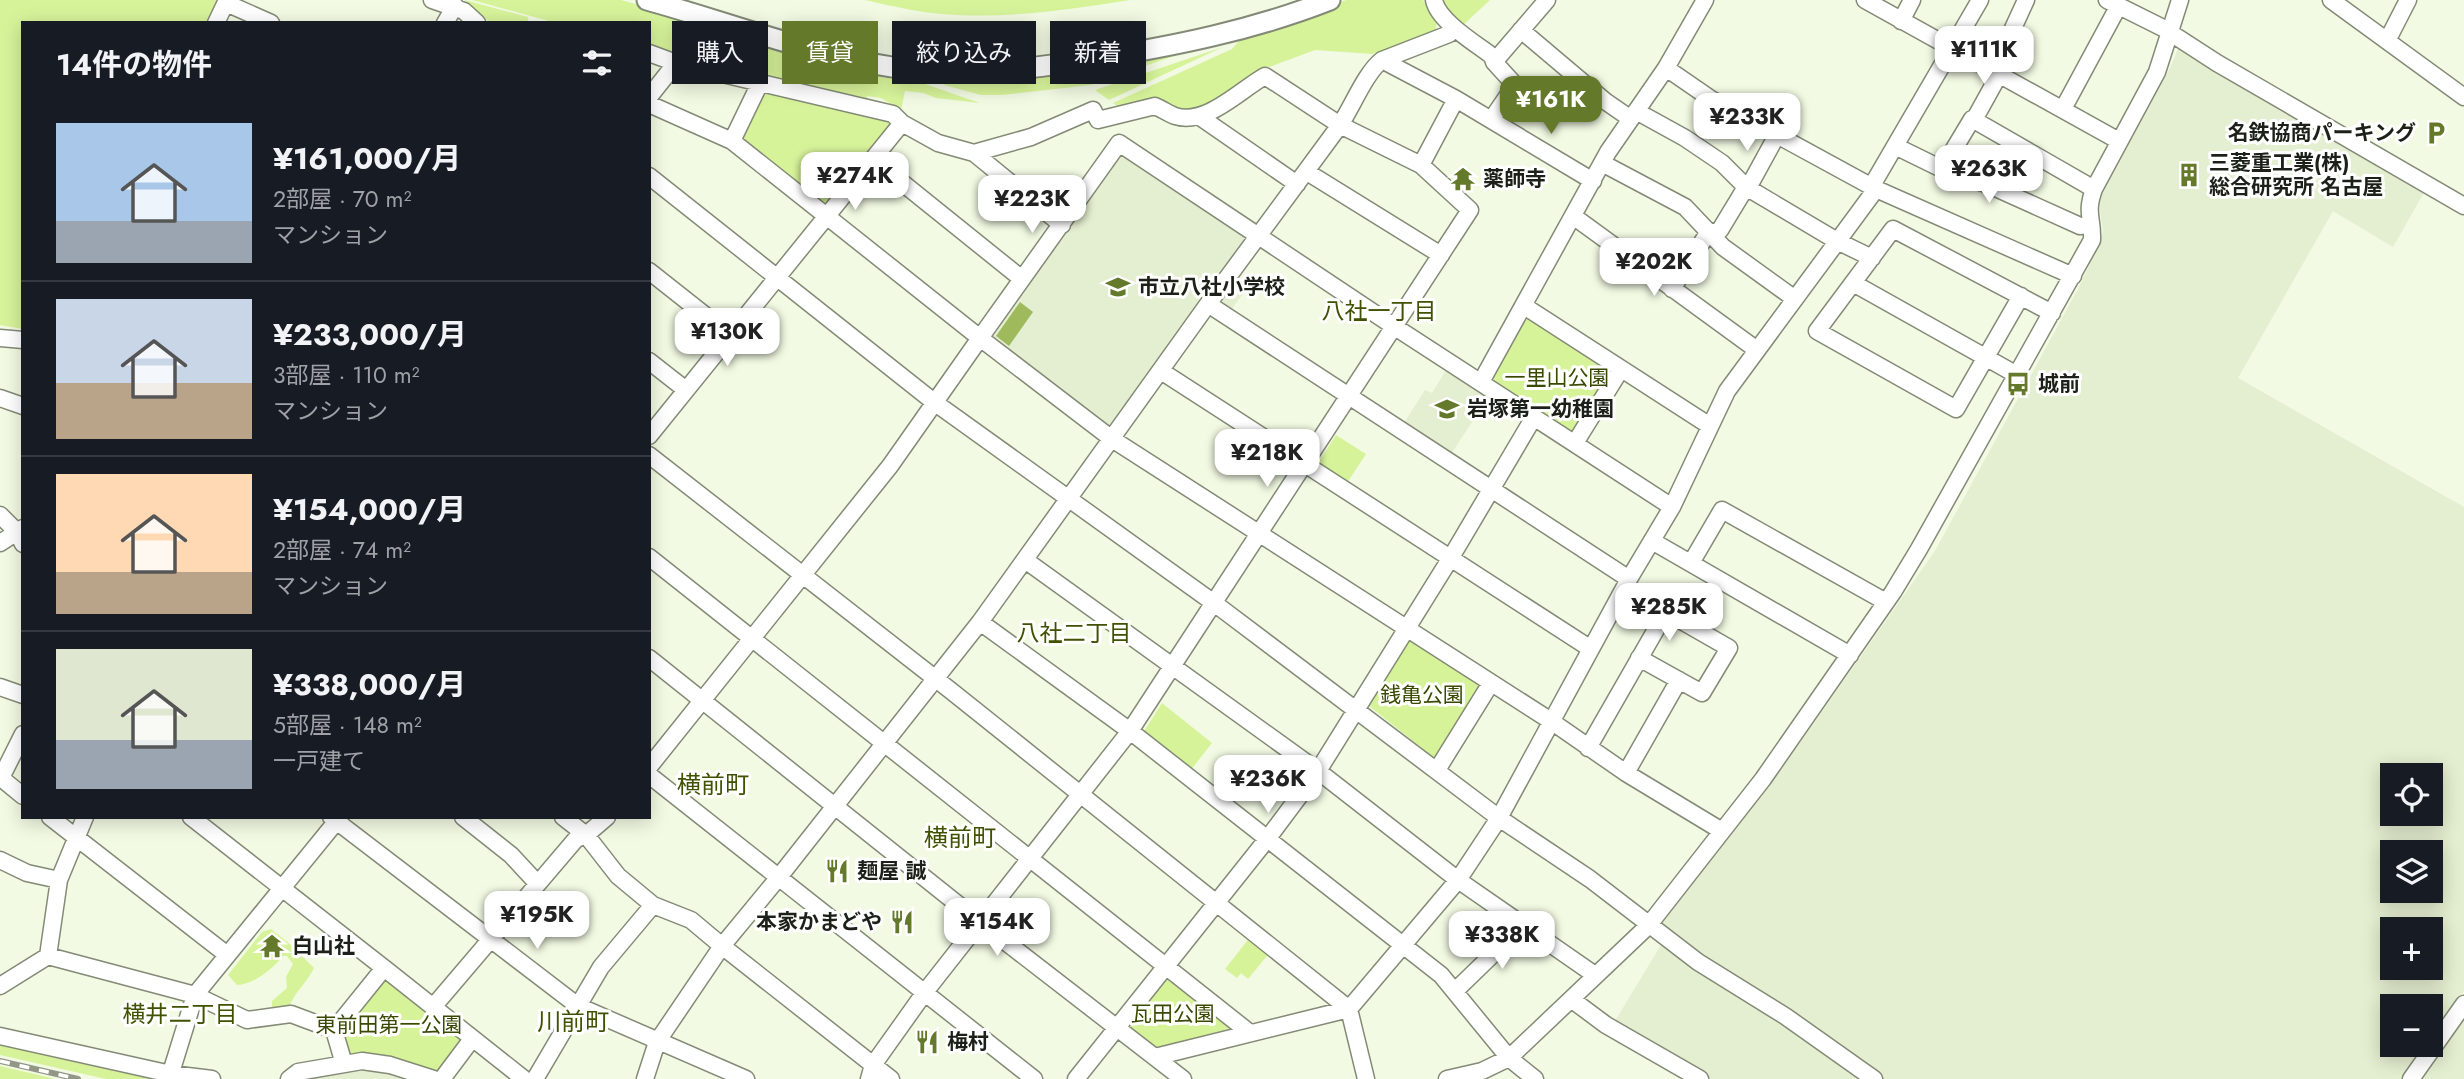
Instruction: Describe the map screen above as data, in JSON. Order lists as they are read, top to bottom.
{
  "districts": [
    "八社一丁目",
    "八社二丁目",
    "横前町",
    "横前町",
    "横井二丁目",
    "川前町"
  ],
  "parks": [
    "一里山公園",
    "銭亀公園",
    "瓦田公園",
    "東前田第一公園"
  ],
  "places": {
    "parking": ["名鉄協商パーキング"],
    "building": ["三菱重工業(株) 総合研究所 名古屋"],
    "temple": ["薬師寺", "白山社"],
    "school or university": ["市立八社小学校", "岩塚第一幼稚園"],
    "bus stop": ["城前"],
    "restaurant": ["麺屋 誠", "本家かまどや", "梅村"]
  },
  "page": {
    "chip": [
      "購入",
      "賃貸",
      "絞り込み",
      "新着"
    ],
    "heading": "14件の物件",
    "price": [
      "¥111K",
      "¥161K",
      "¥233K",
      "¥263K",
      "¥274K",
      "¥223K",
      "¥202K",
      "¥130K",
      "¥218K",
      "¥285K",
      "¥236K",
      "¥195K",
      "¥154K",
      "¥338K"
    ],
    "list": [
      {
        "name": "¥161,000/月",
        "note": "2部屋 · 70 m² · マンション"
      },
      {
        "name": "¥233,000/月",
        "note": "3部屋 · 110 m² · マンション"
      },
      {
        "name": "¥154,000/月",
        "note": "2部屋 · 74 m² · マンション"
      },
      {
        "name": "¥338,000/月",
        "note": "5部屋 · 148 m² · 一戸建て"
      }
    ],
    "map_buttons": ["+", "−"]
  }
}
